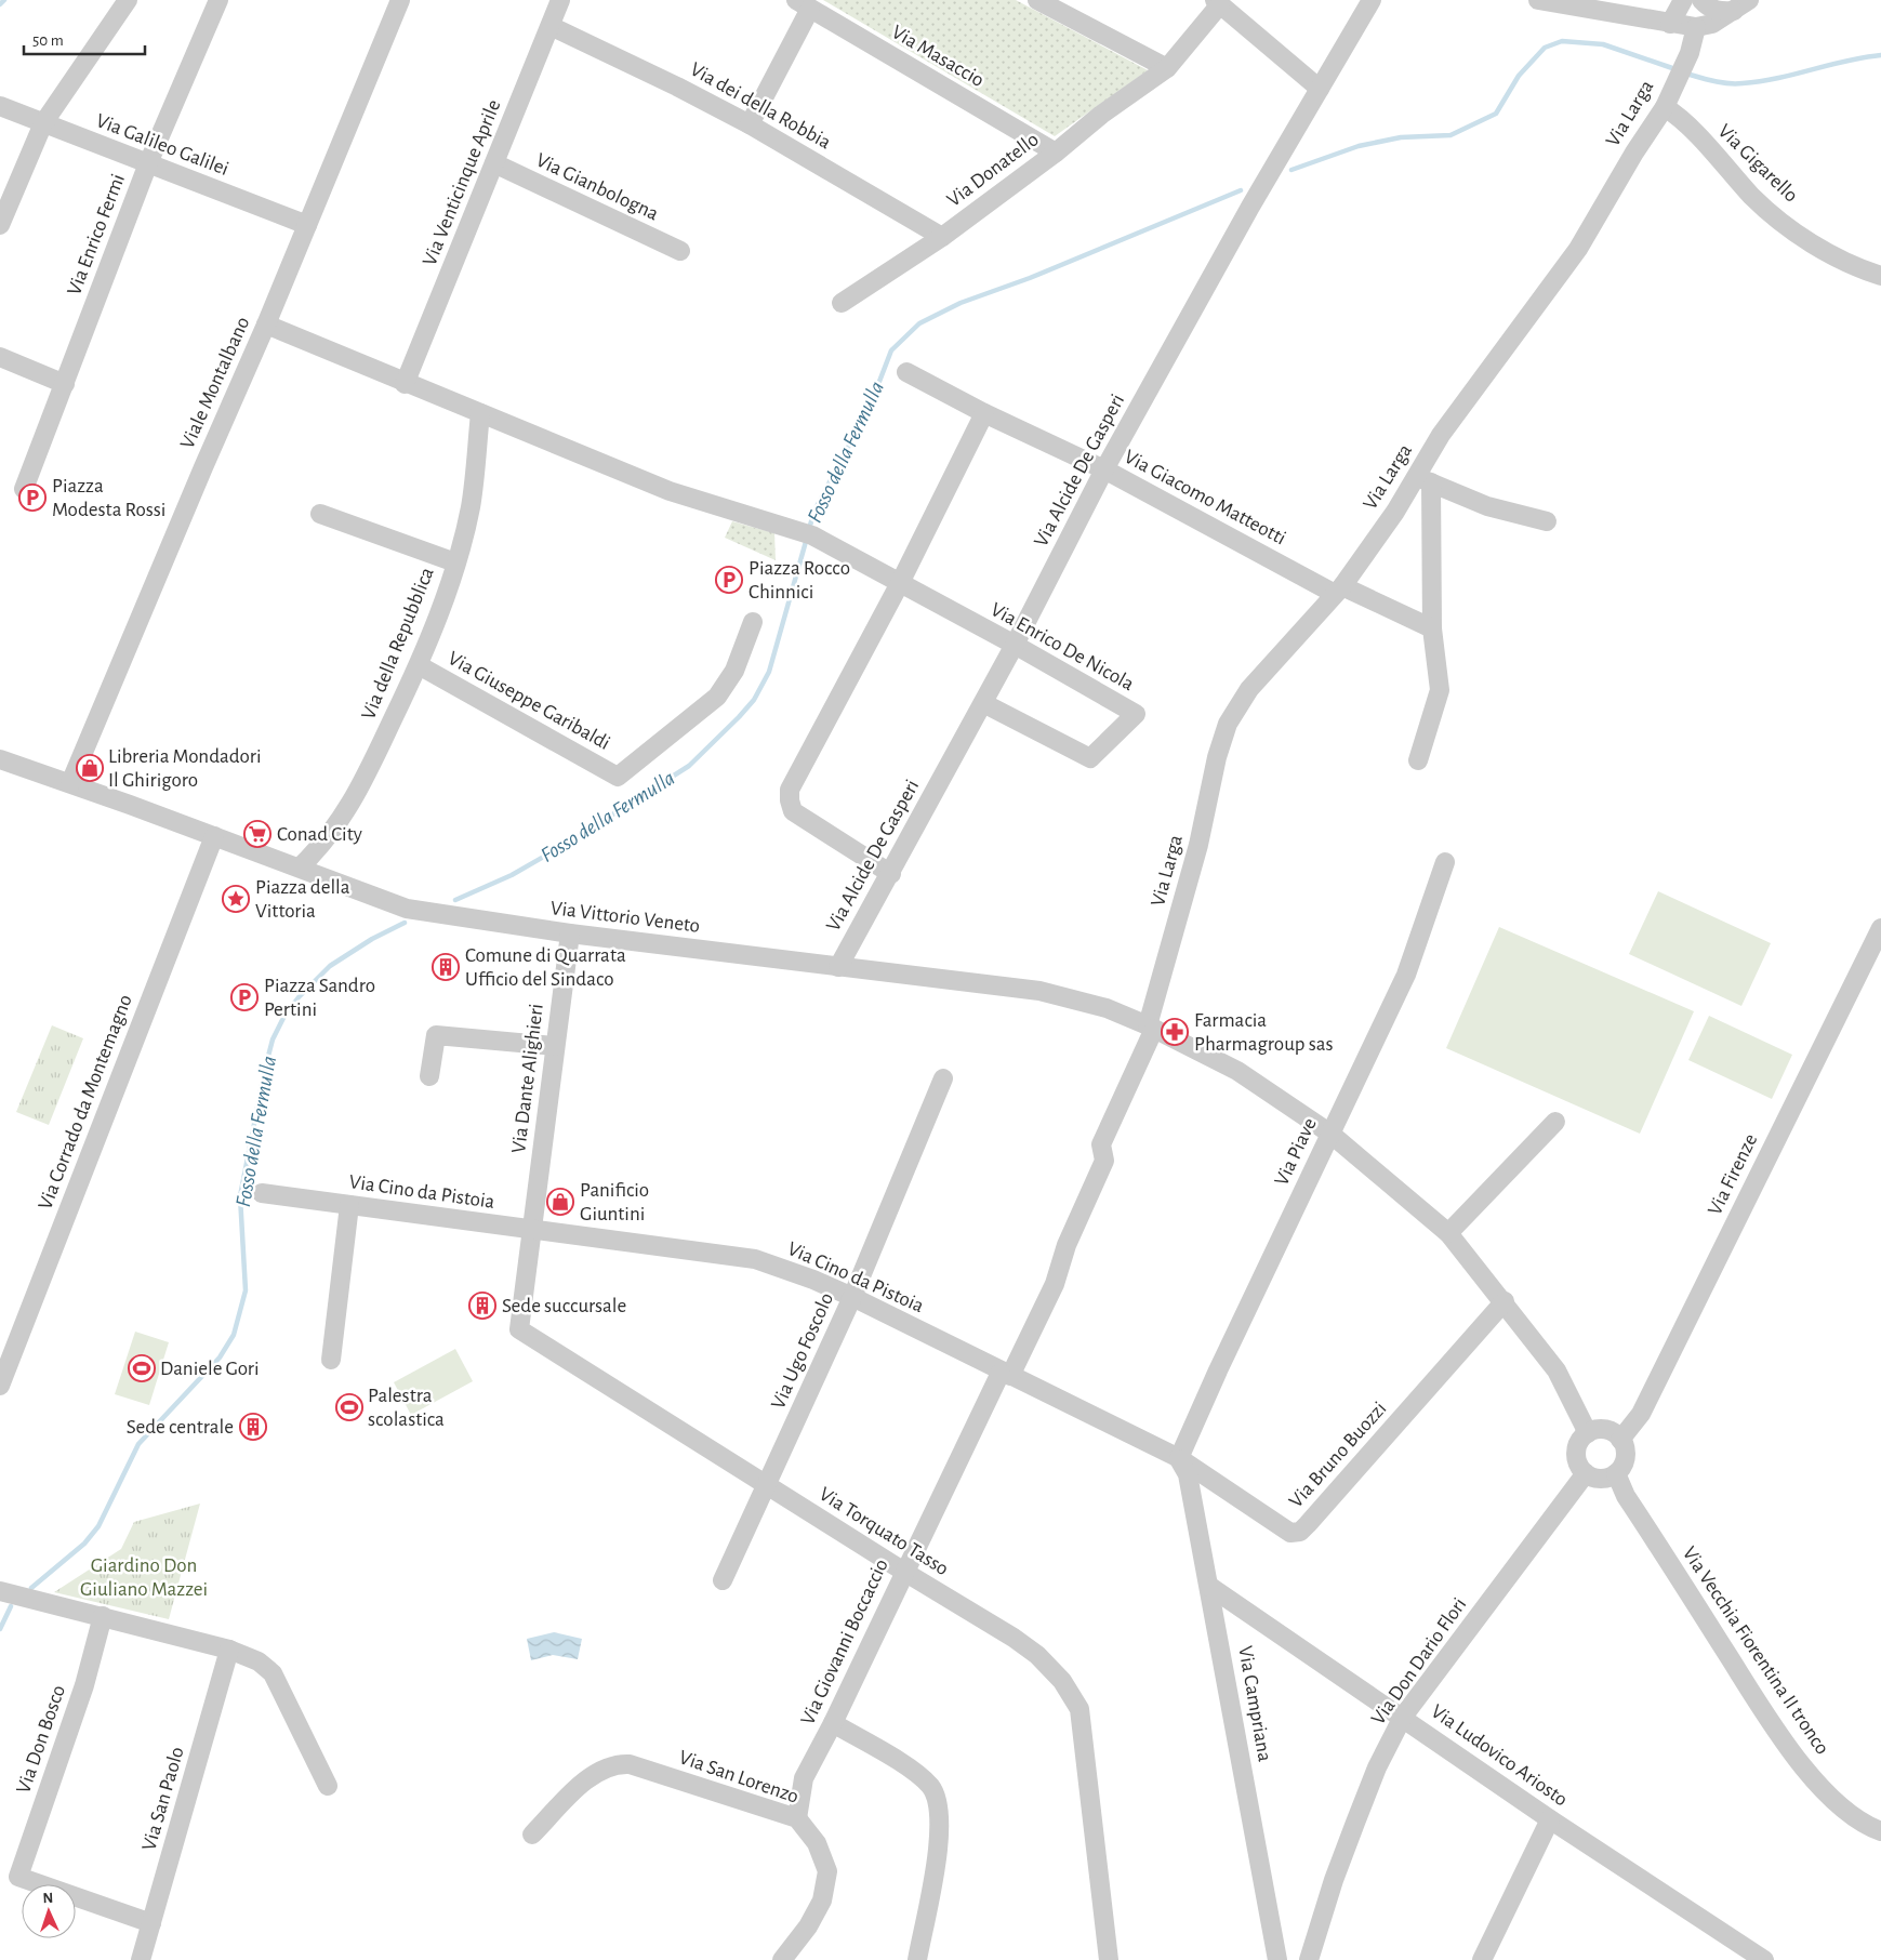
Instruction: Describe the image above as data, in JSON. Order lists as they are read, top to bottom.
{
  "streets": {
    "street": [
      "Via Masaccio",
      "Via dei della Robbia",
      "Via Larga",
      "Via Galileo Galilei",
      "Via Gigarello",
      "Via Donatello",
      "Via Venticinque Aprile",
      "Via Gianbologna",
      "Via Enrico Fermi",
      "Viale Montalbano",
      "Via Alcide De Gasperi",
      "Via Giacomo Matteotti",
      "Via della Repubblica",
      "Via Enrico De Nicola",
      "Via Giuseppe Garibaldi",
      "Via Vittorio Veneto",
      "Via Dante Alighieri",
      "Via Corrado da Montemagno",
      "Via Piave",
      "Via Firenze",
      "Via Cino da Pistoia",
      "Via Ugo Foscolo",
      "Via Bruno Buozzi",
      "Via Torquato Tasso",
      "Via Giovanni Boccaccio",
      "Via Vecchia Fiorentina II tronco",
      "Via Don Dario Flori",
      "Via Campriana",
      "Via Don Bosco",
      "Via Ludovico Ariosto",
      "Via San Lorenzo",
      "Via San Paolo"
    ]
  },
  "crossings": [
    ["Via Masaccio", "Via Donatello"],
    ["Via dei della Robbia", "Via Donatello"],
    ["Via dei della Robbia", "Via Venticinque Aprile"],
    ["Via Larga", "Via Gigarello"],
    ["Via Larga", "Via Giacomo Matteotti"],
    ["Via Larga", "Via Cino da Pistoia"],
    ["Via Larga", "Via Giovanni Boccaccio"],
    ["Via Galileo Galilei", "Via Enrico Fermi"],
    ["Via Galileo Galilei", "Viale Montalbano"],
    ["Via Venticinque Aprile", "Via Gianbologna"],
    ["Viale Montalbano", "Via Vittorio Veneto"],
    ["Via Alcide De Gasperi", "Via Giacomo Matteotti"],
    ["Via Alcide De Gasperi", "Via Enrico De Nicola"],
    ["Via Alcide De Gasperi", "Via Vittorio Veneto"],
    ["Via della Repubblica", "Via Enrico De Nicola"],
    ["Via della Repubblica", "Via Giuseppe Garibaldi"],
    ["Via della Repubblica", "Via Vittorio Veneto"],
    ["Via Vittorio Veneto", "Via Dante Alighieri"],
    ["Via Vittorio Veneto", "Via Corrado da Montemagno"],
    ["Via Dante Alighieri", "Via Cino da Pistoia"],
    ["Via Dante Alighieri", "Via Torquato Tasso"],
    ["Via Piave", "Via Cino da Pistoia"],
    ["Via Piave", "Via Bruno Buozzi"],
    ["Via Piave", "Via Campriana"],
    ["Via Firenze", "Via Vecchia Fiorentina II tronco"],
    ["Via Firenze", "Via Don Dario Flori"],
    ["Via Cino da Pistoia", "Via Ugo Foscolo"],
    ["Via Cino da Pistoia", "Via Bruno Buozzi"],
    ["Via Cino da Pistoia", "Via Torquato Tasso"],
    ["Via Cino da Pistoia", "Via Giovanni Boccaccio"],
    ["Via Cino da Pistoia", "Via Campriana"],
    ["Via Ugo Foscolo", "Via Torquato Tasso"],
    ["Via Bruno Buozzi", "Via Campriana"],
    ["Via Torquato Tasso", "Via Giovanni Boccaccio"],
    ["Via Giovanni Boccaccio", "Via San Lorenzo"],
    ["Via Vecchia Fiorentina II tronco", "Via Don Dario Flori"],
    ["Via Don Dario Flori", "Via Ludovico Ariosto"],
    ["Via Campriana", "Via Ludovico Ariosto"],
    ["Via Don Bosco", "Via San Paolo"]
  ],
  "water": ["Fosso della Fermulla"],
  "parks": ["Giardino Don Giuliano Mazzei"],
  "places": {
    "parking": ["Piazza Modesta Rossi", "Piazza Rocco Chinnici", "Piazza Sandro Pertini"],
    "shop": ["Libreria Mondadori Il Ghirigoro", "Panificio Giuntini"],
    "supermarket": ["Conad City"],
    "place": ["Piazza della Vittoria"],
    "building": ["Comune di Quarrata Ufficio del Sindaco", "Sede succursale", "Sede centrale"],
    "pharmacy": ["Farmacia Pharmagroup sas"],
    "sports": ["Daniele Gori", "Palestra scolastica"]
  },
  "scale_bar": "50 m",
  "north": "top"
}
